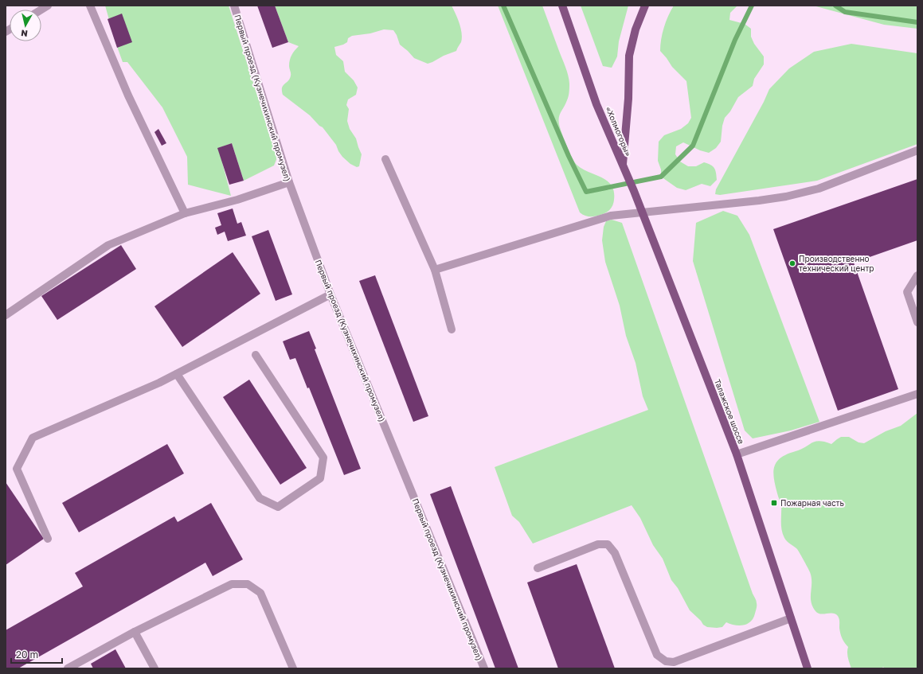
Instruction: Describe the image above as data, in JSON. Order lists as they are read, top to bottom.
{
  "streets": {
    "main road": ["«Холмогоры»", "Талажское шоссе"],
    "street": ["Первый проезд (Кузнечихинский промузел)"]
  },
  "crossings": [
    ["«Холмогоры»", "Талажское шоссе"]
  ],
  "places": {
    "other": ["Производственно технический центр"],
    "transit": ["Пожарная часть"]
  },
  "scale_bar": "20 m",
  "north": "bottom"
}
